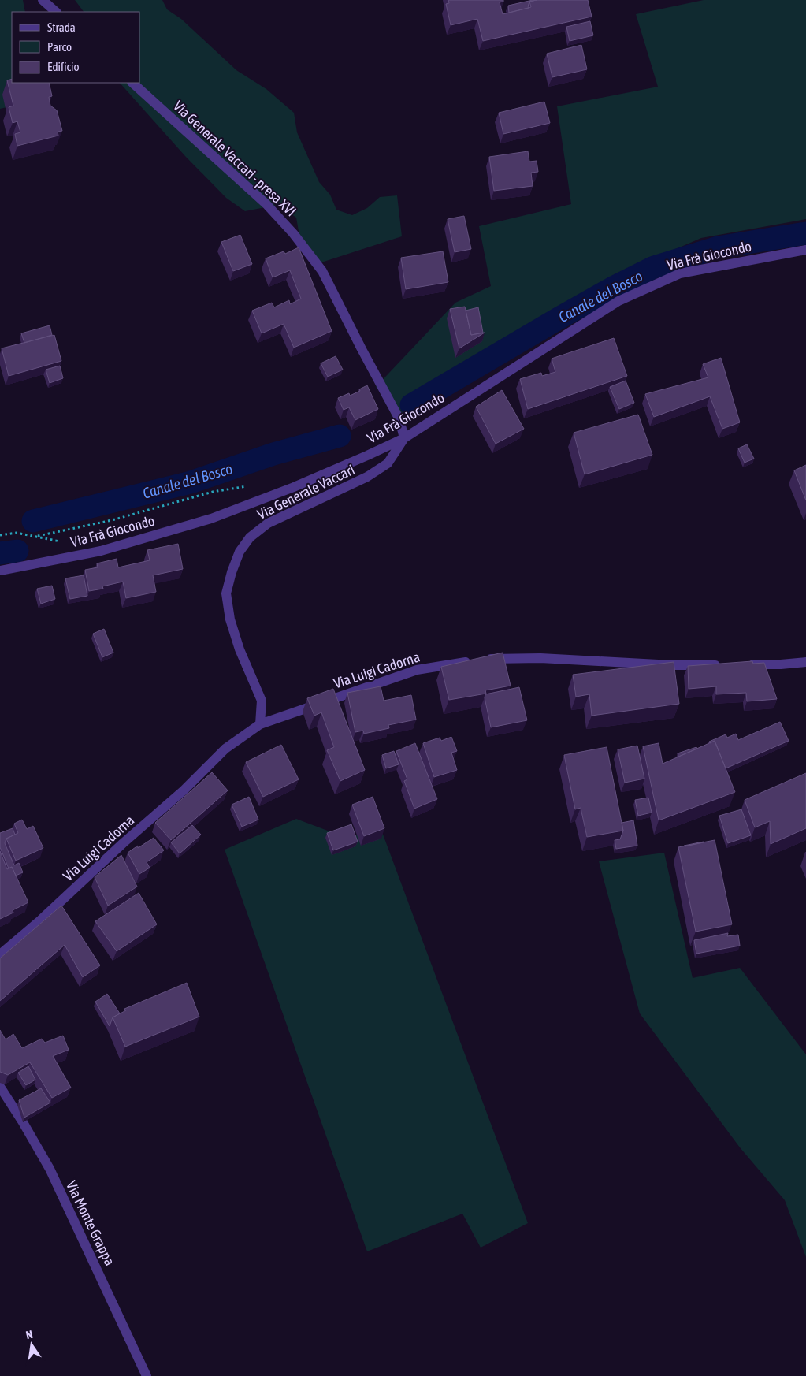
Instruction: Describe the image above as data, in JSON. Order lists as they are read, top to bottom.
{
  "streets": {
    "street": [
      "Via Generale Vaccari - presa XVI",
      "Via Frà Giocondo",
      "Via Generale Vaccari",
      "Via Luigi Cadorna",
      "Via Monte Grappa"
    ]
  },
  "crossings": [
    ["Via Generale Vaccari - presa XVI", "Via Frà Giocondo"],
    ["Via Generale Vaccari - presa XVI", "Via Generale Vaccari"],
    ["Via Frà Giocondo", "Via Generale Vaccari"],
    ["Via Generale Vaccari", "Via Luigi Cadorna"]
  ],
  "water": ["Canale del Bosco"],
  "legend": ["Strada", "Parco", "Edificio"],
  "north": "top"
}
